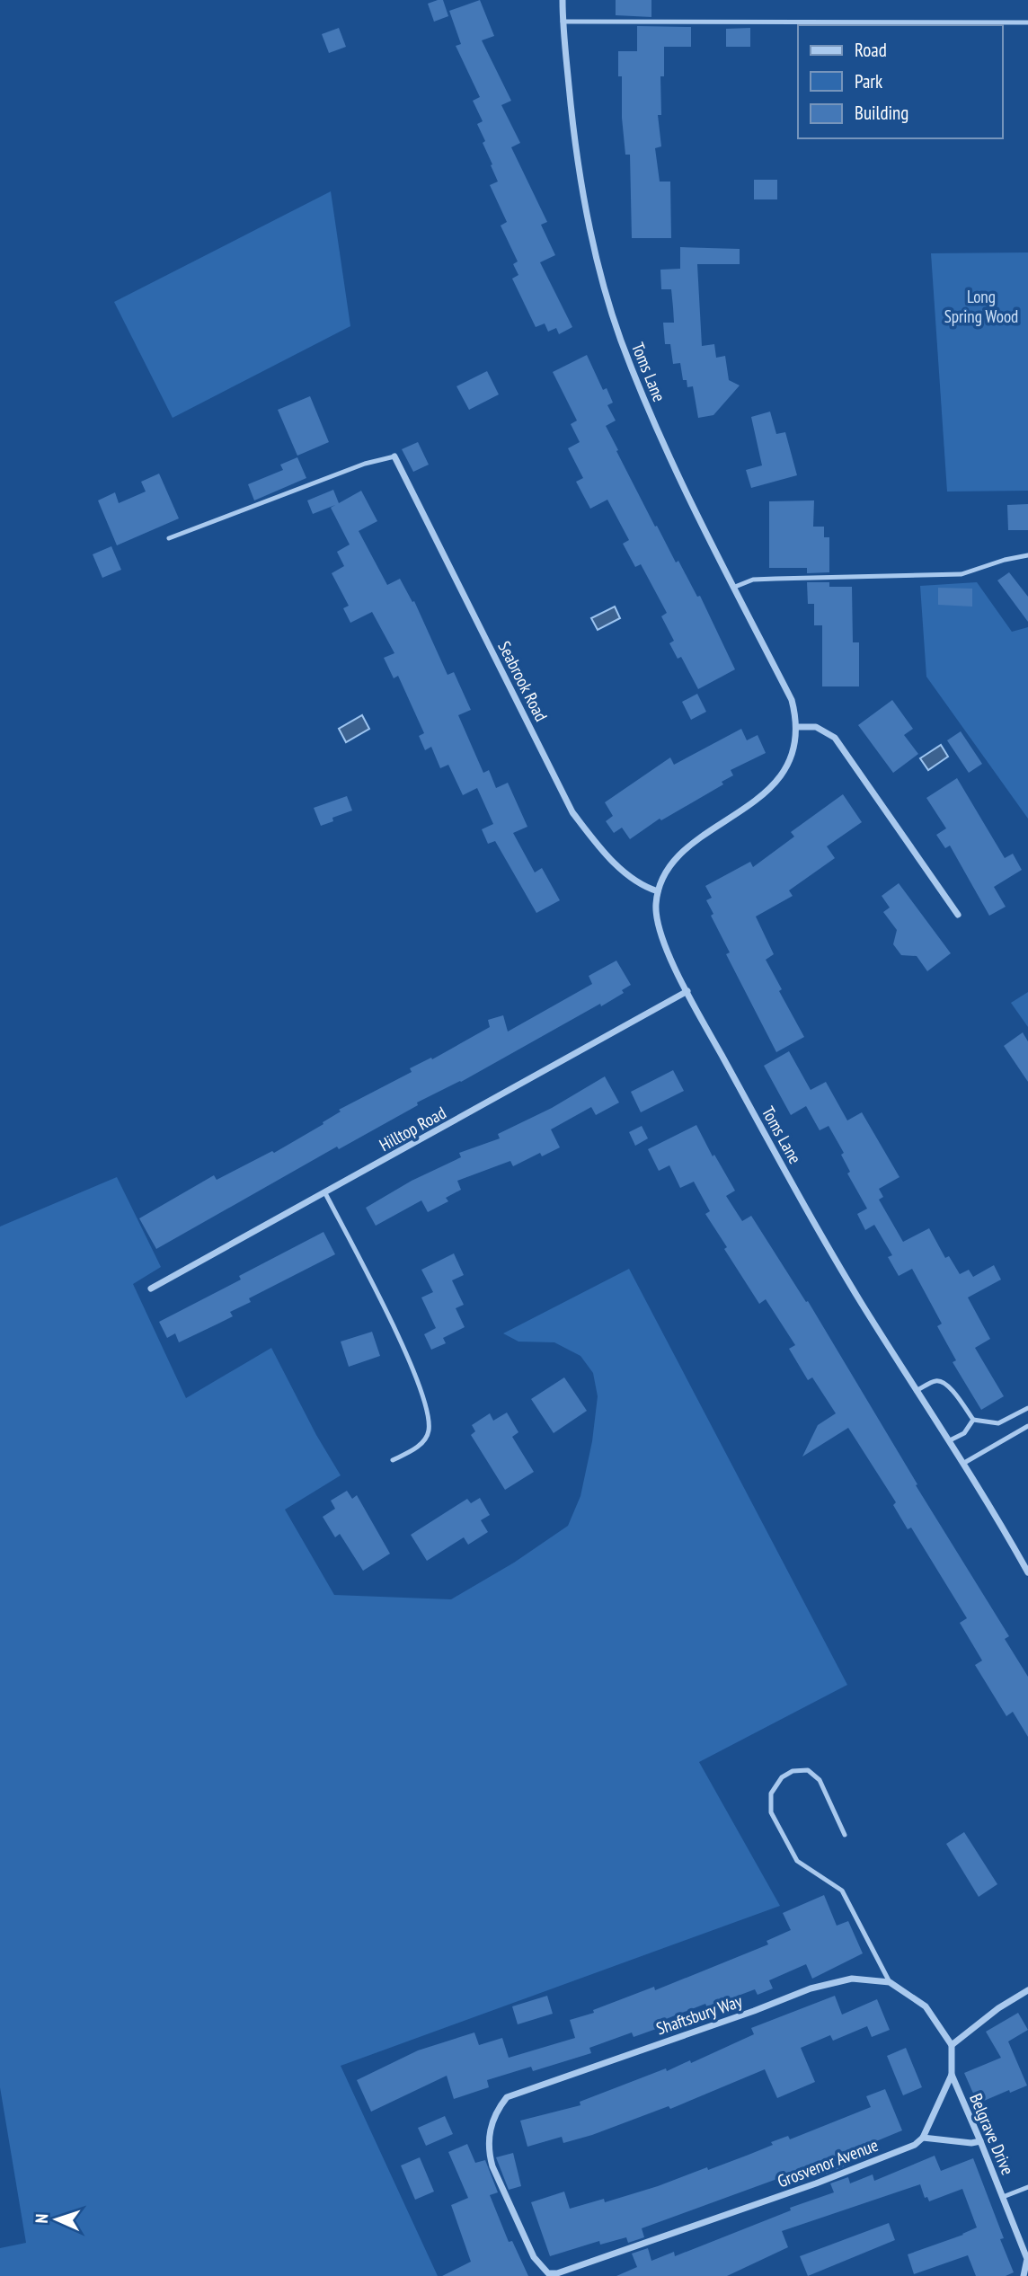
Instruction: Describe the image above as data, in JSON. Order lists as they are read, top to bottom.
{
  "streets": {
    "street": [
      "Toms Lane",
      "Seabrook Road",
      "Hilltop Road",
      "Shaftsbury Way",
      "Belgrave Drive",
      "Grosvenor Avenue"
    ]
  },
  "crossings": [
    ["Toms Lane", "Seabrook Road"],
    ["Toms Lane", "Hilltop Road"],
    ["Shaftsbury Way", "Grosvenor Avenue"]
  ],
  "parks": ["Long Spring Wood"],
  "legend": ["Road", "Park", "Building"],
  "north": "left"
}
